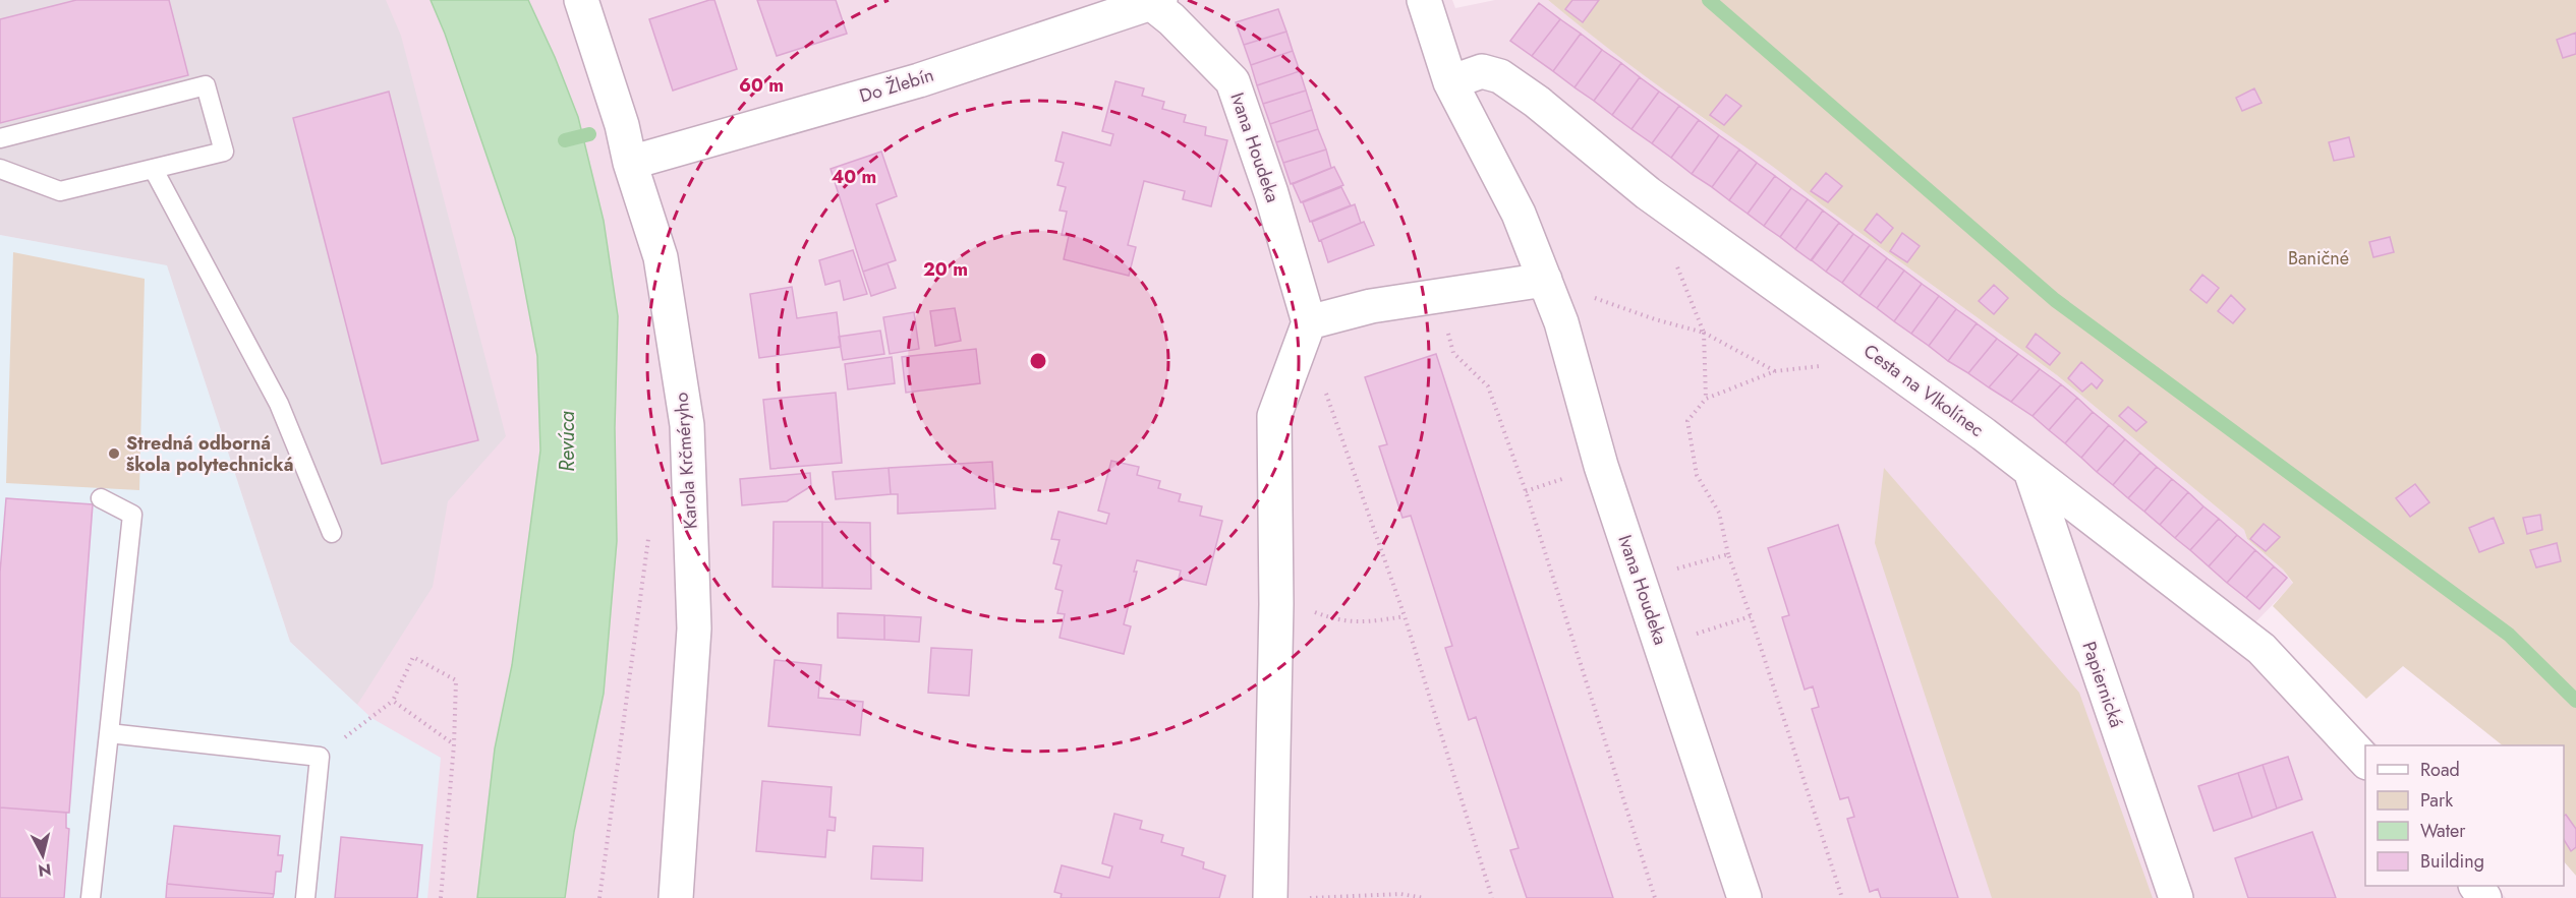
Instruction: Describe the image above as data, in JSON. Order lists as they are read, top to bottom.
{
  "streets": {
    "street": [
      "Do Žlebín",
      "Ivana Houdeka",
      "Cesta na Vlkolínec",
      "Karola Krčméryho",
      "Papiernická"
    ]
  },
  "crossings": [
    ["Do Žlebín", "Ivana Houdeka"],
    ["Do Žlebín", "Karola Krčméryho"],
    ["Ivana Houdeka", "Cesta na Vlkolínec"],
    ["Cesta na Vlkolínec", "Papiernická"]
  ],
  "water": ["Revúca"],
  "parks": ["Baničné"],
  "places": ["Stredná odborná škola polytechnická"],
  "legend": [
    "Road",
    "Park",
    "Water",
    "Building"
  ],
  "north": "bottom",
  "rings": ["60 m", "40 m", "20 m"]
}
